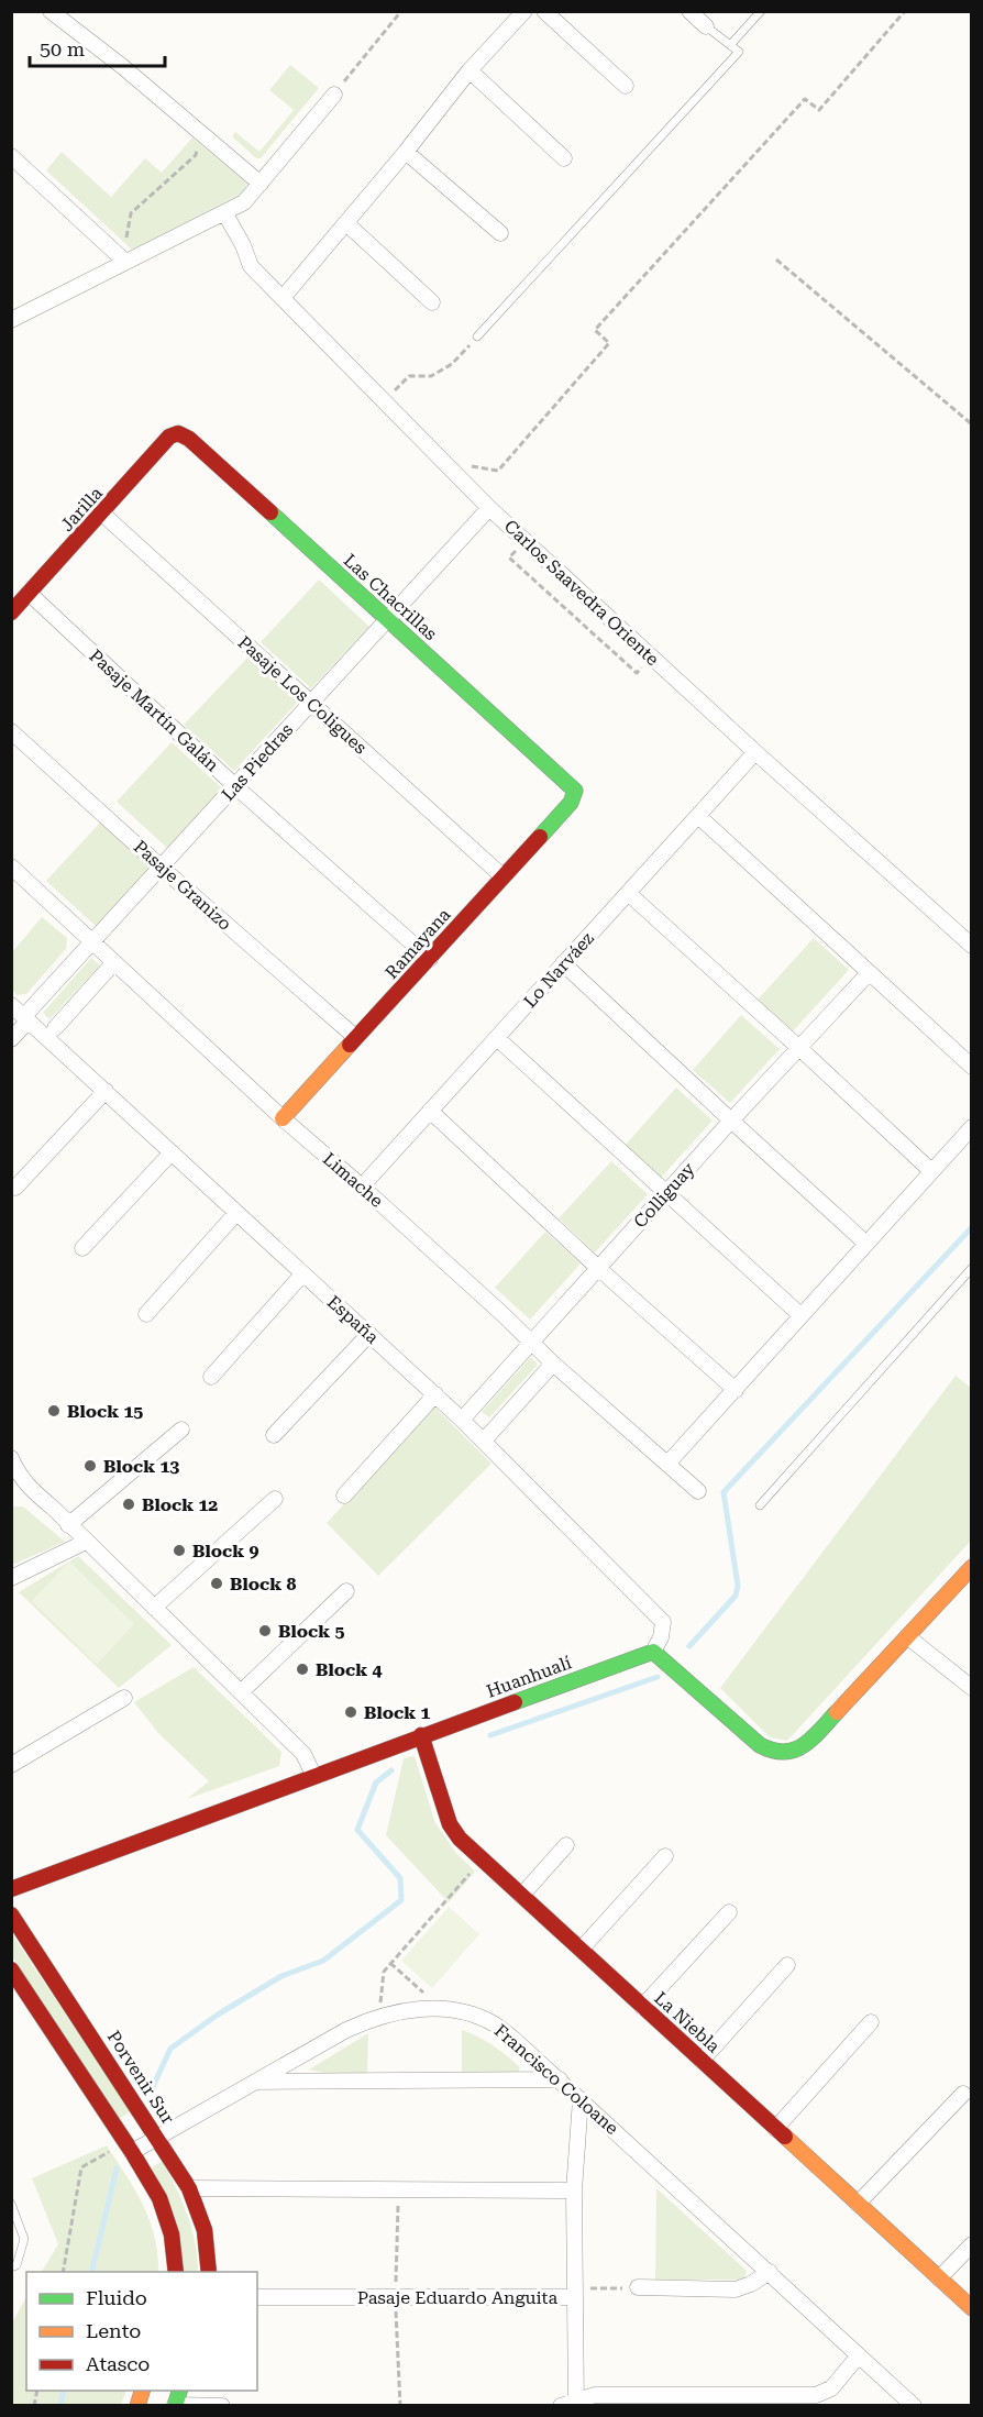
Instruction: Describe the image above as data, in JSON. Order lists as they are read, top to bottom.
{
  "streets": {
    "street": [
      "Jarilla",
      "Carlos Saavedra Oriente",
      "Las Chacrillas",
      "Pasaje Los Coligues",
      "Pasaje Martín Galán",
      "Las Piedras",
      "Pasaje Granizo",
      "Ramayana",
      "Lo Narváez",
      "Limache",
      "Colliguay",
      "España",
      "Huanhualí",
      "La Niebla",
      "Porvenir Sur",
      "Francisco Coloane",
      "Pasaje Eduardo Anguita"
    ]
  },
  "crossings": [
    ["Jarilla", "Las Chacrillas"],
    ["Jarilla", "Pasaje Los Coligues"],
    ["Jarilla", "Pasaje Martín Galán"],
    ["Carlos Saavedra Oriente", "Las Piedras"],
    ["Carlos Saavedra Oriente", "Lo Narváez"],
    ["Las Chacrillas", "Las Piedras"],
    ["Las Chacrillas", "Ramayana"],
    ["Pasaje Los Coligues", "Las Piedras"],
    ["Pasaje Los Coligues", "Ramayana"],
    ["Pasaje Martín Galán", "Las Piedras"],
    ["Pasaje Martín Galán", "Ramayana"],
    ["Las Piedras", "Pasaje Granizo"],
    ["Las Piedras", "Limache"],
    ["Las Piedras", "España"],
    ["Pasaje Granizo", "Ramayana"],
    ["Ramayana", "Limache"],
    ["Lo Narváez", "Limache"],
    ["Limache", "Colliguay"],
    ["Colliguay", "España"],
    ["España", "Huanhualí"],
    ["Huanhualí", "La Niebla"],
    ["Porvenir Sur", "Francisco Coloane"]
  ],
  "places": [
    "Block 15",
    "Block 13",
    "Block 12",
    "Block 9",
    "Block 8",
    "Block 5",
    "Block 4",
    "Block 1"
  ],
  "legend": ["Fluido", "Lento", "Atasco"],
  "scale_bar": "50 m"
}
